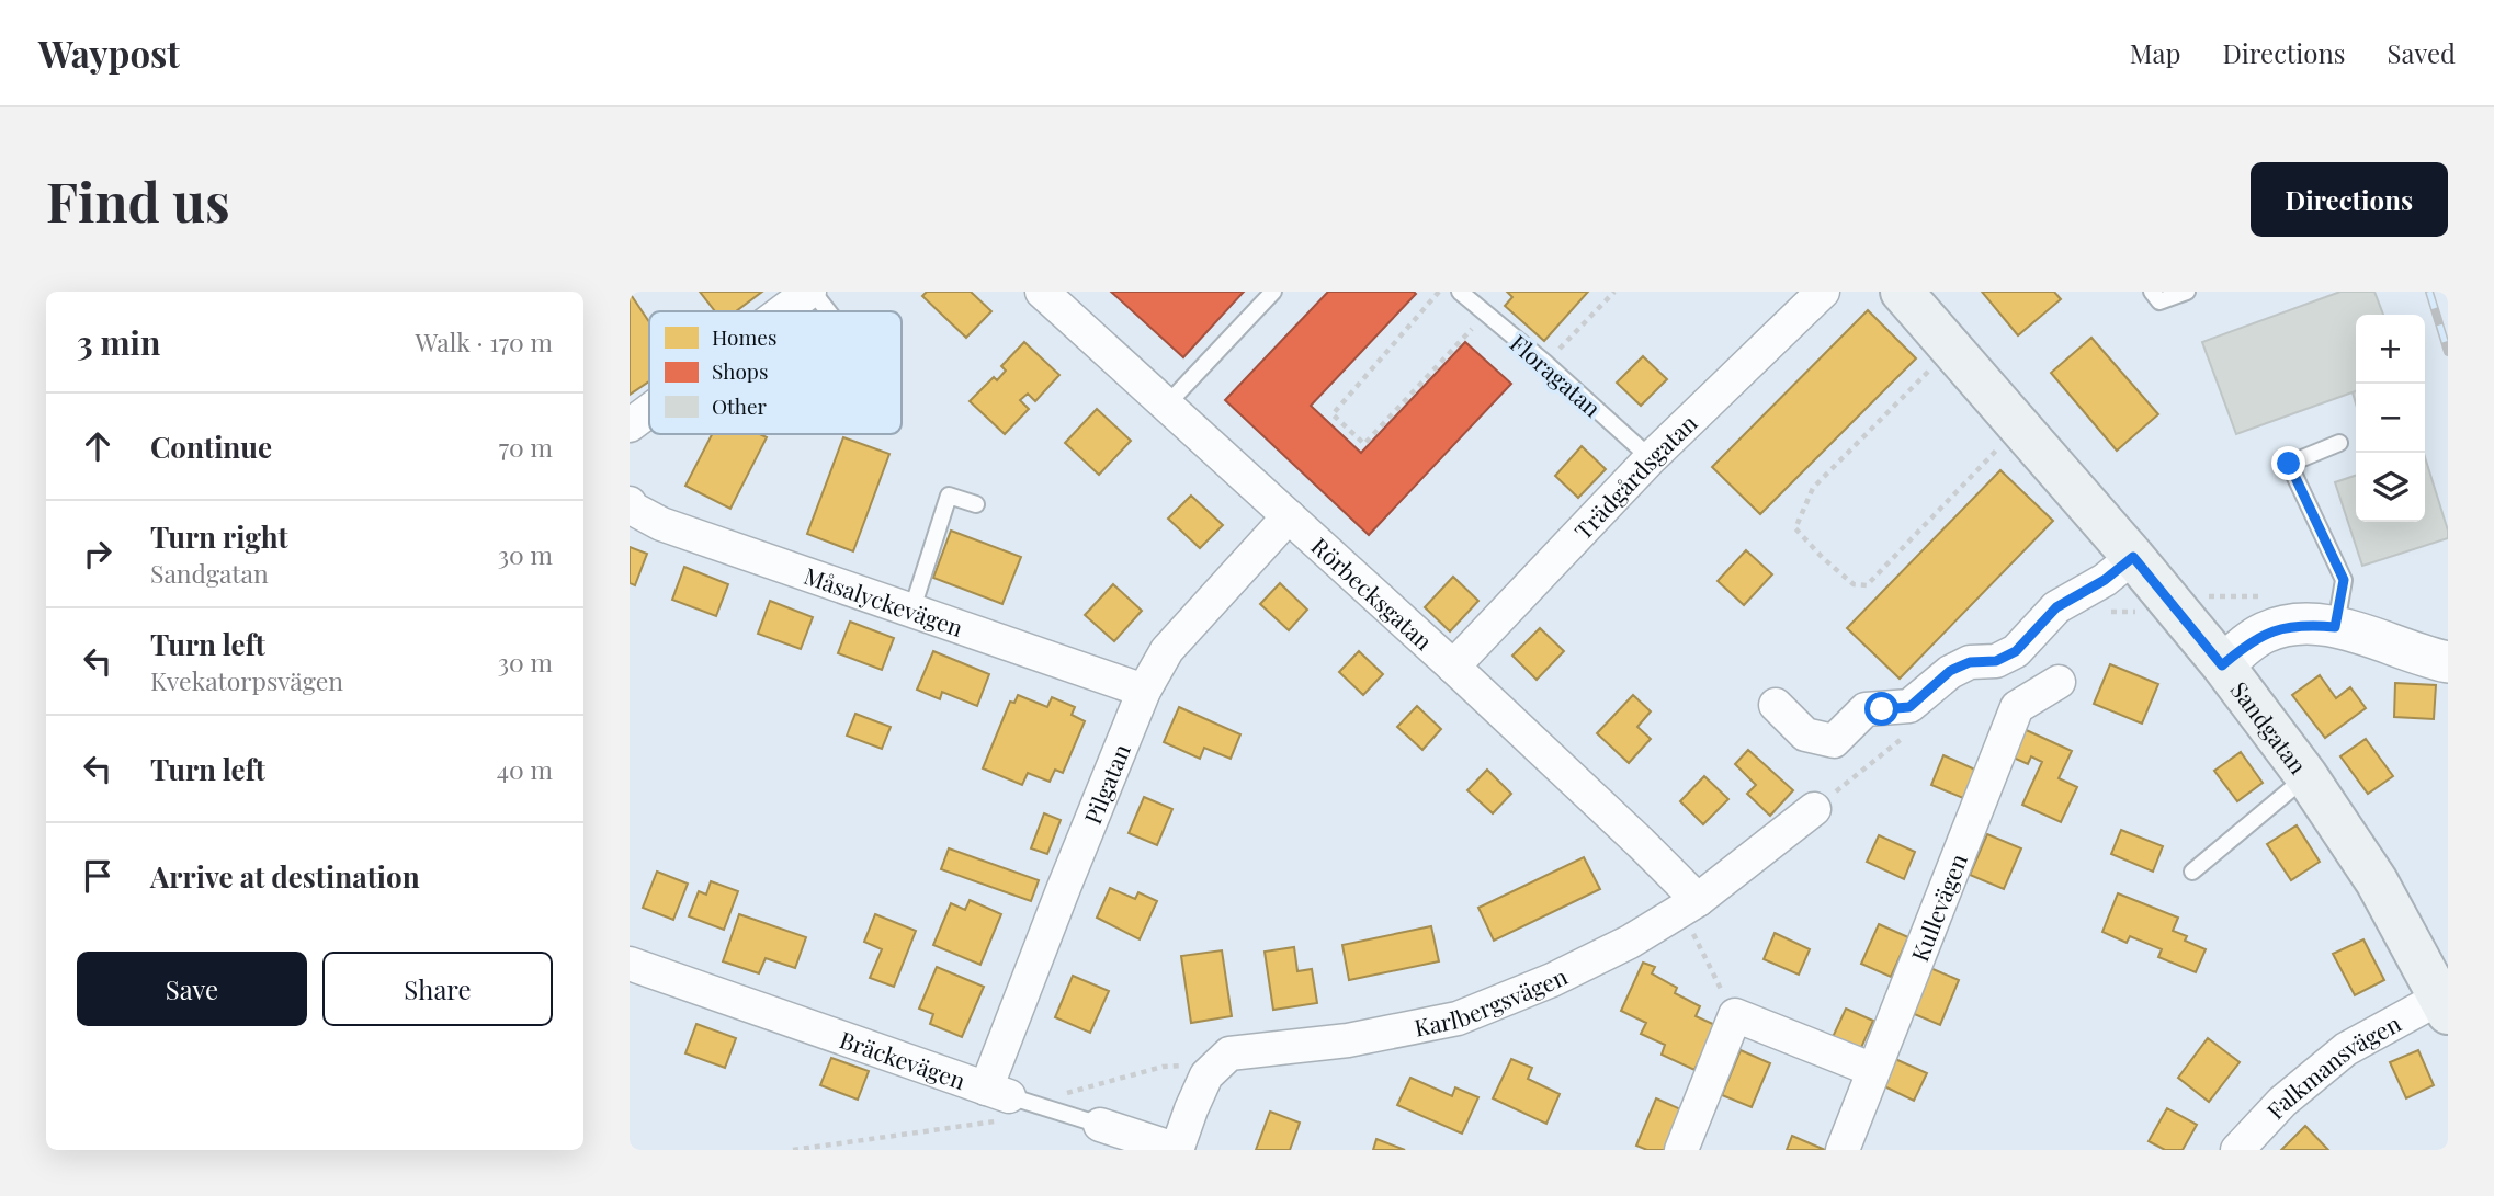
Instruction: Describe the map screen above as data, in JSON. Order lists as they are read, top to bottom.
{
  "streets": {
    "main road": ["Sandgatan"],
    "street": [
      "Trädgårdsgatan",
      "Rörbecksgatan",
      "Måsalyckevägen",
      "Pilgatan",
      "Kullevägen",
      "Karlbergsvägen",
      "Bräckevägen",
      "Falkmansvägen"
    ],
    "lane": ["Floragatan"]
  },
  "crossings": [
    ["Floragatan", "Trädgårdsgatan"],
    ["Trädgårdsgatan", "Rörbecksgatan"],
    ["Rörbecksgatan", "Pilgatan"],
    ["Rörbecksgatan", "Karlbergsvägen"],
    ["Måsalyckevägen", "Pilgatan"],
    ["Sandgatan", "Falkmansvägen"],
    ["Pilgatan", "Bräckevägen"],
    ["Karlbergsvägen", "Bräckevägen"]
  ],
  "legend": ["Homes", "Shops", "Other"],
  "page": {
    "header": "Waypost",
    "nav": ["Map", "Directions", "Saved"],
    "buttons": [
      "Directions",
      ["Save", "Share"]
    ],
    "title": "Find us",
    "heading": ["3 min", "Walk · 170 m"],
    "map_buttons": ["+", "−"],
    "list": [
      ["Continue", "70 m"],
      ["Turn right", "Sandgatan", "30 m"],
      ["Turn left", "Kvekatorpsvägen", "30 m"],
      ["Turn left", "40 m"],
      "Arrive at destination"
    ]
  }
}
